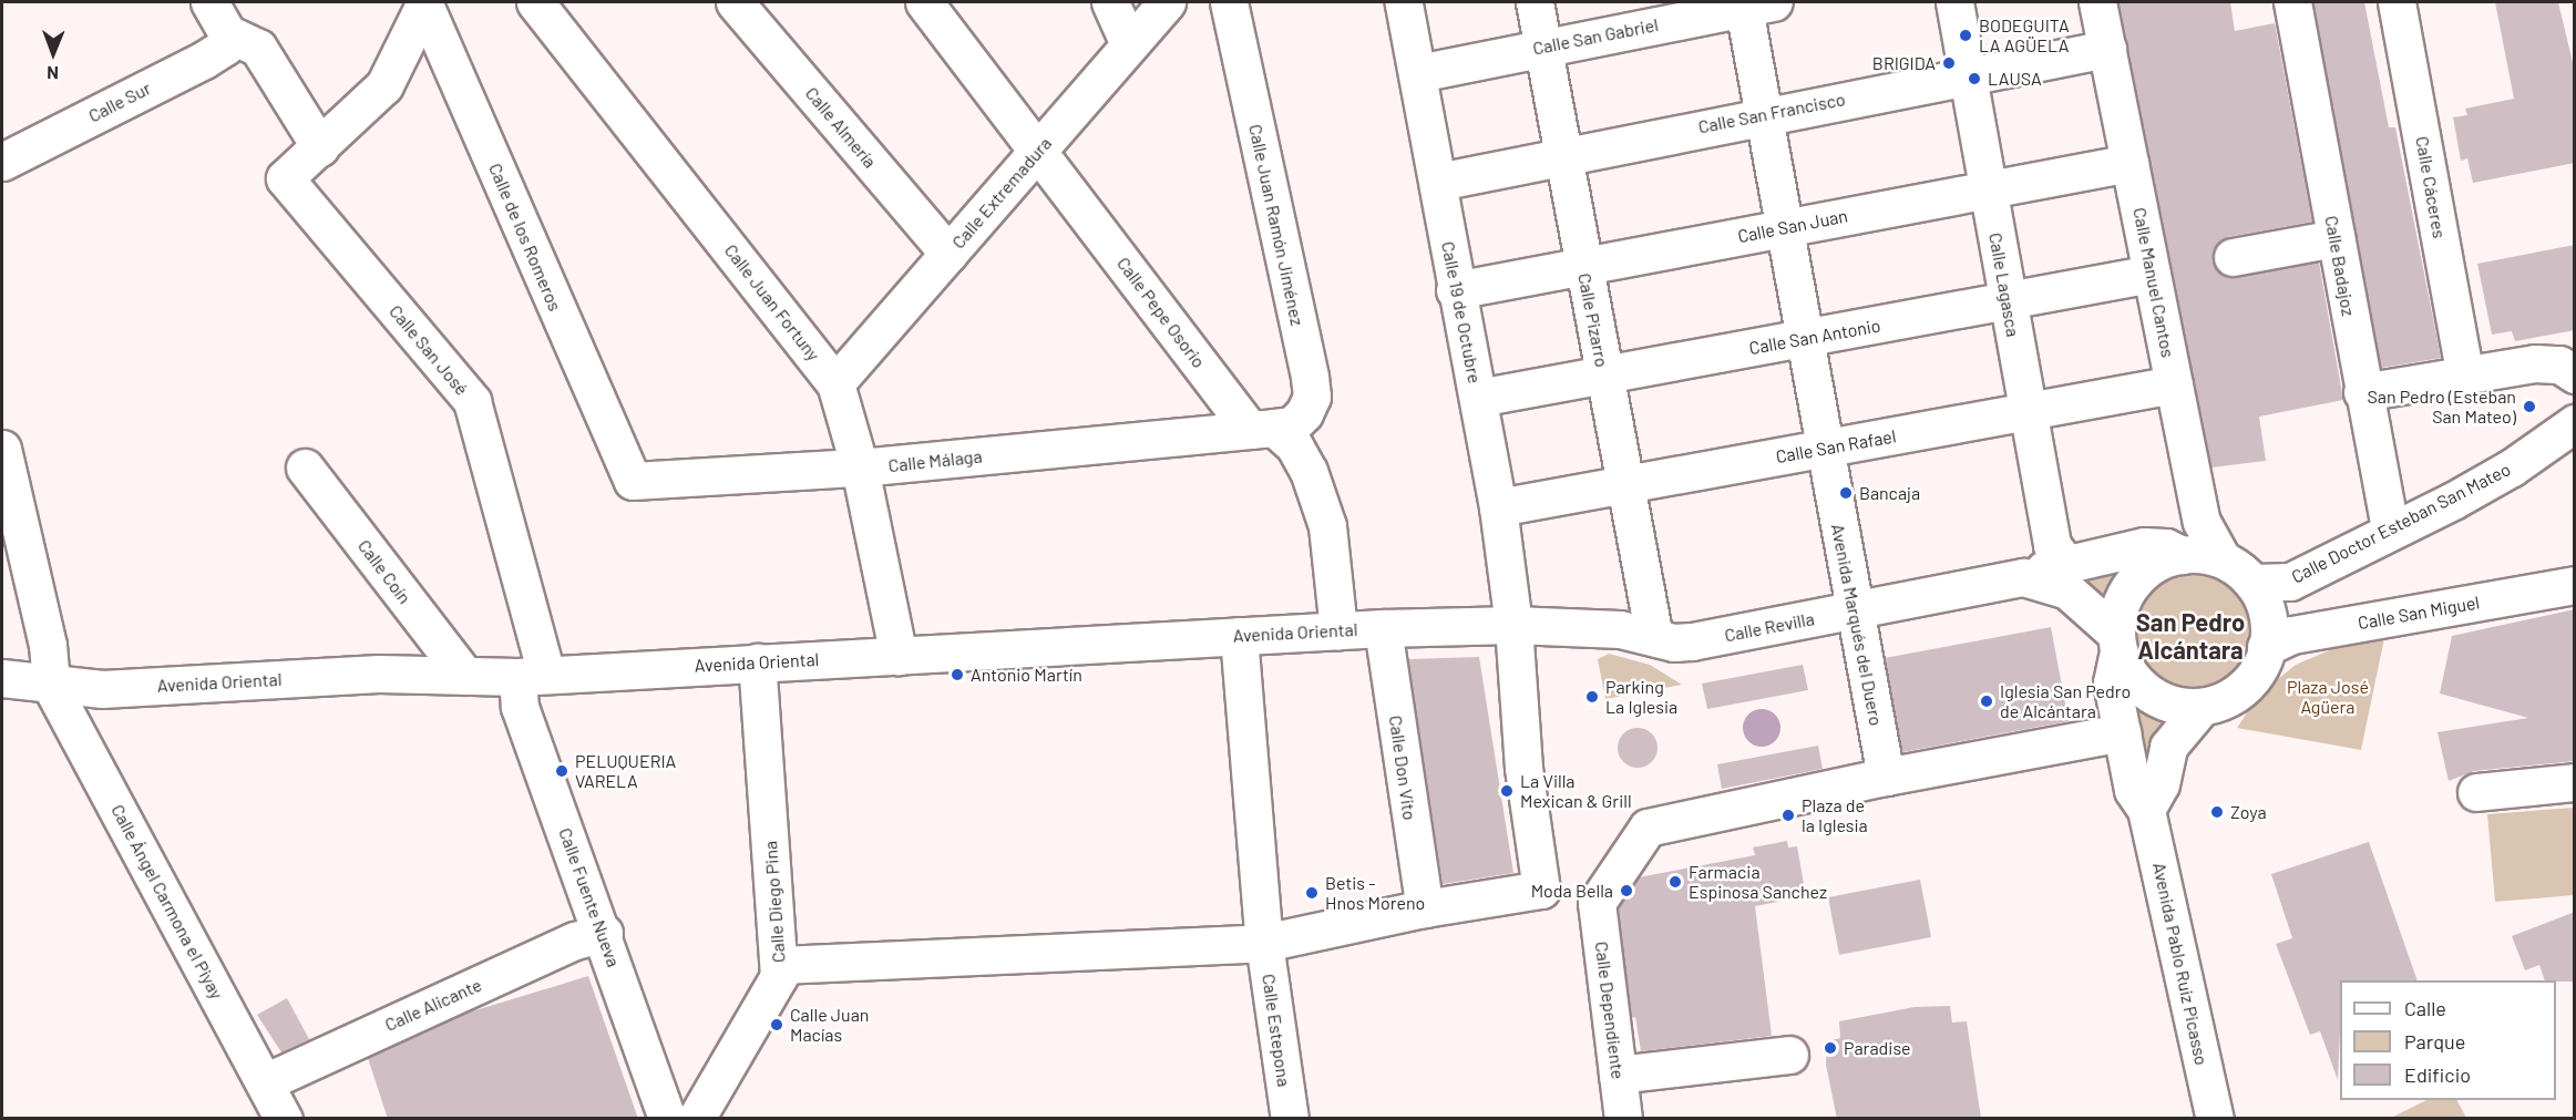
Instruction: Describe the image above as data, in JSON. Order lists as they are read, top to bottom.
{
  "streets": {
    "street": [
      "Calle San Gabriel",
      "Calle Sur",
      "Calle San Francisco",
      "Calle Almería",
      "Calle Cáceres",
      "Calle Extremadura",
      "Calle Juan Ramón Jiménez",
      "Calle San Juan",
      "Calle de los Romeros",
      "Calle Badajoz",
      "Calle Manuel Cantos",
      "Calle Lagasca",
      "Calle Juan Fortuny",
      "Calle Pepe Osorio",
      "Calle 19 de Octubre",
      "Calle Pizarro",
      "Calle San Antonio",
      "Calle San José",
      "Calle San Rafael",
      "Calle Málaga",
      "Calle Doctor Esteban San Mateo",
      "Calle Coín",
      "Calle San Miguel",
      "Avenida Marqués del Duero",
      "Calle Revilla",
      "Avenida Oriental",
      "Calle Don Vito",
      "Calle Fuente Nueva",
      "Calle Ángel Carmona el Piyay",
      "Calle Diego Pina",
      "Avenida Pablo Ruiz Picasso",
      "Calle Alicante",
      "Calle Dependiente",
      "Calle Estepona"
    ]
  },
  "crossings": [
    ["Calle San Gabriel", "Calle 19 de Octubre"],
    ["Calle San Gabriel", "Calle Pizarro"],
    ["Calle San Gabriel", "Avenida Marqués del Duero"],
    ["Calle San Francisco", "Calle Manuel Cantos"],
    ["Calle San Francisco", "Calle Lagasca"],
    ["Calle San Francisco", "Calle 19 de Octubre"],
    ["Calle San Francisco", "Calle Pizarro"],
    ["Calle San Francisco", "Avenida Marqués del Duero"],
    ["Calle Almería", "Calle Extremadura"],
    ["Calle Extremadura", "Calle Juan Fortuny"],
    ["Calle Extremadura", "Calle Pepe Osorio"],
    ["Calle Juan Ramón Jiménez", "Calle Pepe Osorio"],
    ["Calle Juan Ramón Jiménez", "Calle Málaga"],
    ["Calle San Juan", "Calle Manuel Cantos"],
    ["Calle San Juan", "Calle Lagasca"],
    ["Calle San Juan", "Calle 19 de Octubre"],
    ["Calle San Juan", "Calle Pizarro"],
    ["Calle San Juan", "Avenida Marqués del Duero"],
    ["Calle de los Romeros", "Calle Málaga"],
    ["Calle Badajoz", "Calle Doctor Esteban San Mateo"],
    ["Calle Manuel Cantos", "Calle San Antonio"],
    ["Calle Manuel Cantos", "Calle San Rafael"],
    ["Calle Manuel Cantos", "Calle Doctor Esteban San Mateo"],
    ["Calle Manuel Cantos", "Calle San Miguel"],
    ["Calle Manuel Cantos", "Calle Revilla"],
    ["Calle Manuel Cantos", "Avenida Pablo Ruiz Picasso"],
    ["Calle Lagasca", "Calle San Antonio"],
    ["Calle Lagasca", "Calle San Rafael"],
    ["Calle Lagasca", "Calle Revilla"],
    ["Calle Juan Fortuny", "Calle Málaga"],
    ["Calle Juan Fortuny", "Avenida Oriental"],
    ["Calle Pepe Osorio", "Calle Málaga"],
    ["Calle Pepe Osorio", "Avenida Oriental"],
    ["Calle 19 de Octubre", "Calle San Antonio"],
    ["Calle 19 de Octubre", "Calle San Rafael"],
    ["Calle 19 de Octubre", "Calle Revilla"],
    ["Calle 19 de Octubre", "Avenida Oriental"],
    ["Calle Pizarro", "Calle San Antonio"],
    ["Calle Pizarro", "Calle San Rafael"],
    ["Calle Pizarro", "Calle Revilla"],
    ["Calle San Antonio", "Avenida Marqués del Duero"],
    ["Calle San José", "Avenida Oriental"],
    ["Calle San José", "Calle Fuente Nueva"],
    ["Calle San Rafael", "Avenida Marqués del Duero"],
    ["Calle Doctor Esteban San Mateo", "Calle San Miguel"],
    ["Calle Doctor Esteban San Mateo", "Calle Revilla"],
    ["Calle Doctor Esteban San Mateo", "Avenida Pablo Ruiz Picasso"],
    ["Calle Coín", "Avenida Oriental"],
    ["Calle San Miguel", "Calle Revilla"],
    ["Calle San Miguel", "Avenida Pablo Ruiz Picasso"],
    ["Avenida Marqués del Duero", "Calle Revilla"],
    ["Avenida Marqués del Duero", "Calle Dependiente"],
    ["Calle Revilla", "Avenida Oriental"],
    ["Calle Revilla", "Avenida Pablo Ruiz Picasso"],
    ["Avenida Oriental", "Calle Don Vito"],
    ["Avenida Oriental", "Calle Fuente Nueva"],
    ["Avenida Oriental", "Calle Ángel Carmona el Piyay"],
    ["Avenida Oriental", "Calle Diego Pina"],
    ["Avenida Oriental", "Calle Estepona"],
    ["Calle Fuente Nueva", "Calle Alicante"],
    ["Calle Ángel Carmona el Piyay", "Calle Alicante"]
  ],
  "districts": ["San Pedro Alcántara"],
  "parks": ["Plaza José Agüera"],
  "places": [
    "BODEGUITA LA AGÜELA",
    "BRIGIDA",
    "LAUSA",
    "San Pedro (Esteban San Mateo)",
    "Bancaja",
    "Antonio Martín",
    "Parking La Iglesia",
    "Iglesia San Pedro de Alcántara",
    "PELUQUERIA VARELA",
    "La Villa Mexican & Grill",
    "Zoya",
    "Plaza de la Iglesia",
    "Farmacia Espinosa Sanchez",
    "Moda Bella",
    "Betis - Hnos Moreno",
    "Calle Juan Macías",
    "Paradise"
  ],
  "legend": ["Calle", "Parque", "Edificio"],
  "north": "bottom"
}
